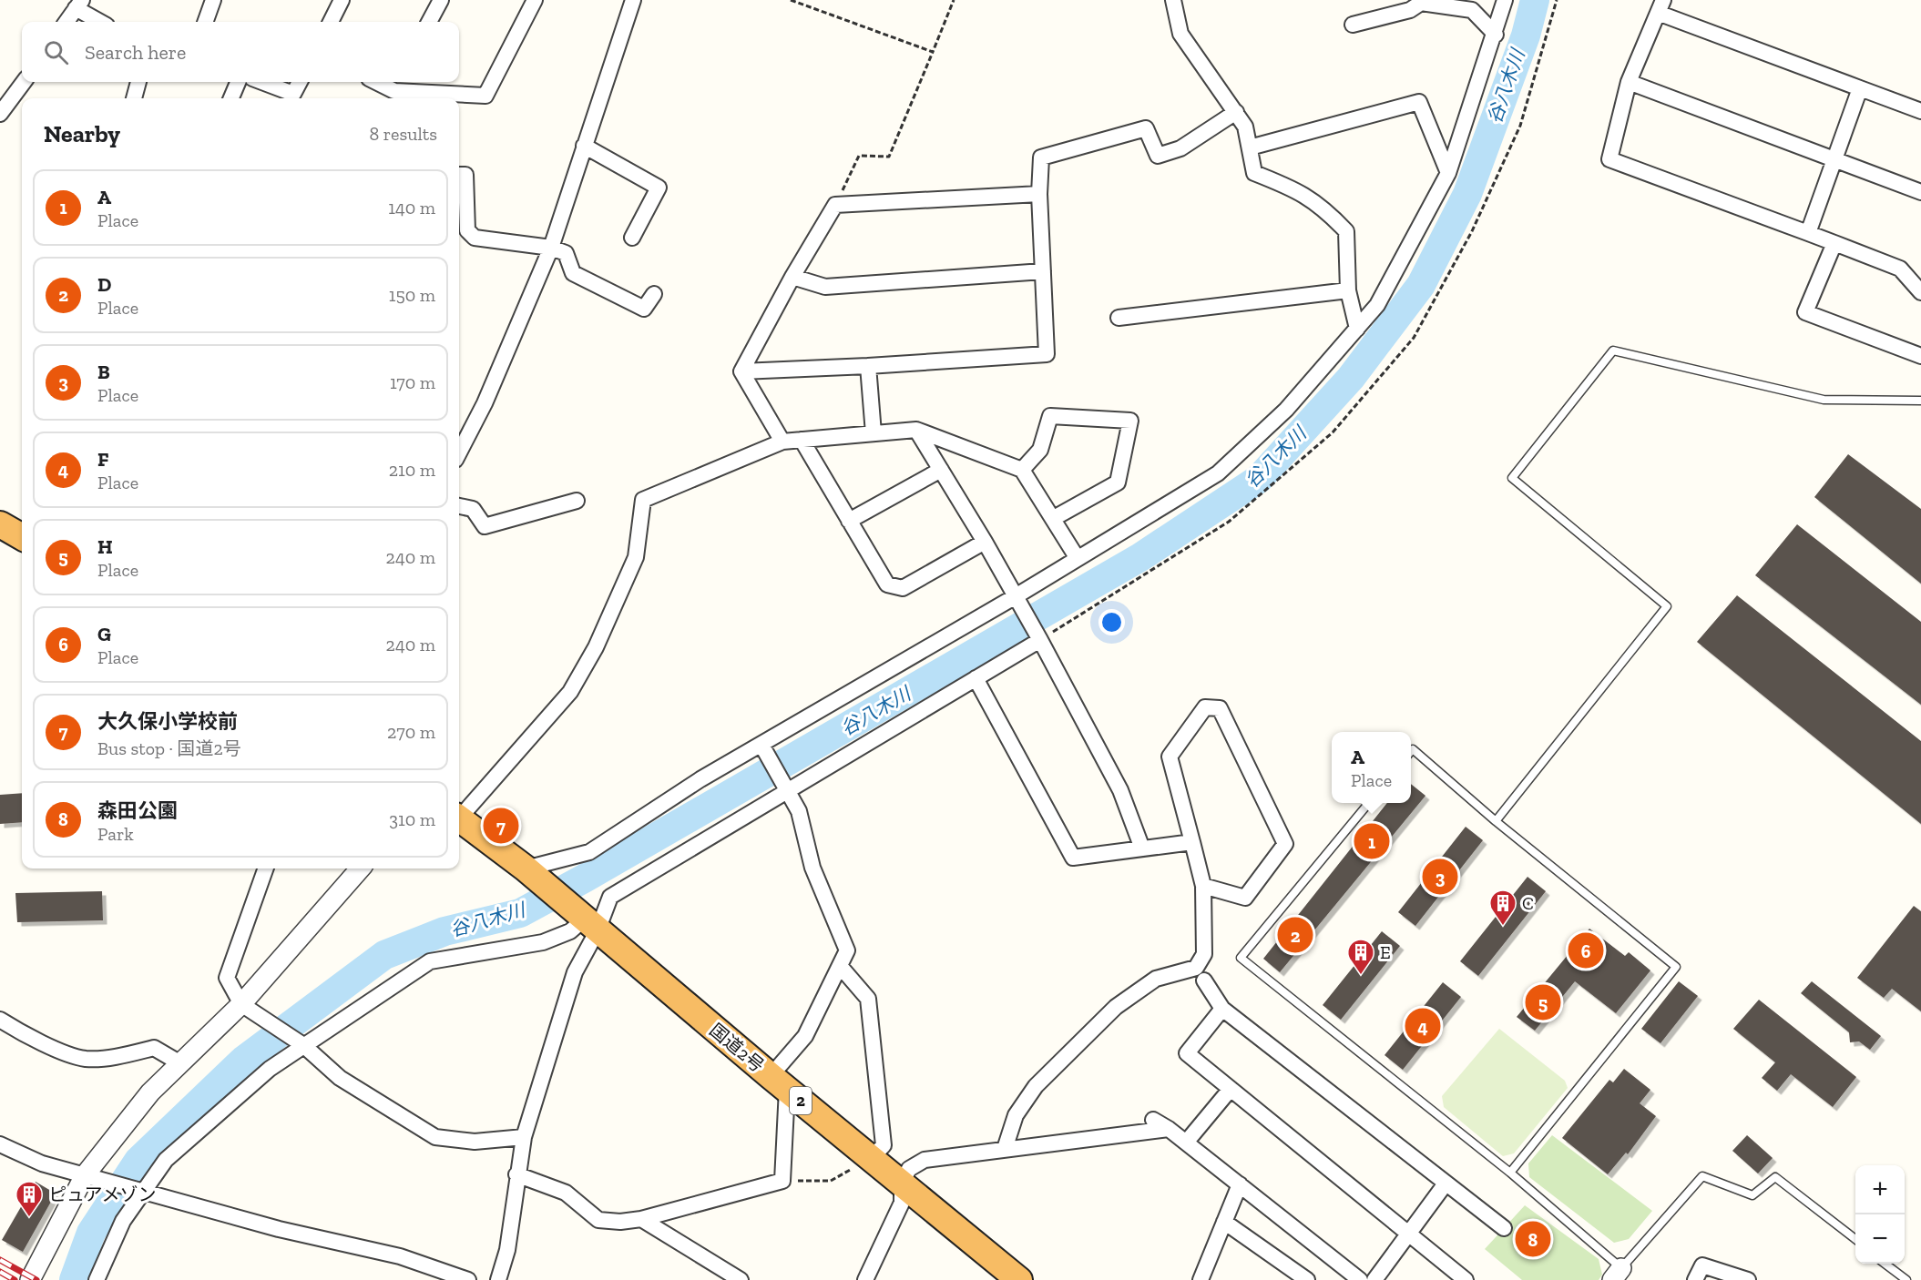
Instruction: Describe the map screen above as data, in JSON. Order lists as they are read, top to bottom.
{
  "streets": {
    "highway": ["国道2号", "2"]
  },
  "water": ["谷八木川"],
  "places": {
    "building": ["C", "E", "ピュアメゾン"]
  },
  "page": {
    "search": "Search here",
    "heading": ["Nearby", "8 results"],
    "list": [
      {
        "mark": "1",
        "name": "A",
        "note": "Place",
        "value": "140 m"
      },
      {
        "mark": "2",
        "name": "D",
        "note": "Place",
        "value": "150 m"
      },
      {
        "mark": "3",
        "name": "B",
        "note": "Place",
        "value": "170 m"
      },
      {
        "mark": "4",
        "name": "F",
        "note": "Place",
        "value": "210 m"
      },
      {
        "mark": "5",
        "name": "H",
        "note": "Place",
        "value": "240 m"
      },
      {
        "mark": "6",
        "name": "G",
        "note": "Place",
        "value": "240 m"
      },
      {
        "mark": "7",
        "name": "大久保小学校前",
        "note": "Bus stop · 国道2号",
        "value": "270 m"
      },
      {
        "mark": "8",
        "name": "森田公園",
        "note": "Park",
        "value": "310 m"
      }
    ],
    "popup": ["A", "Place"],
    "pins": [
      "7",
      "1",
      "3",
      "2",
      "6",
      "5",
      "4",
      "8"
    ],
    "map_buttons": ["+", "−"]
  }
}
